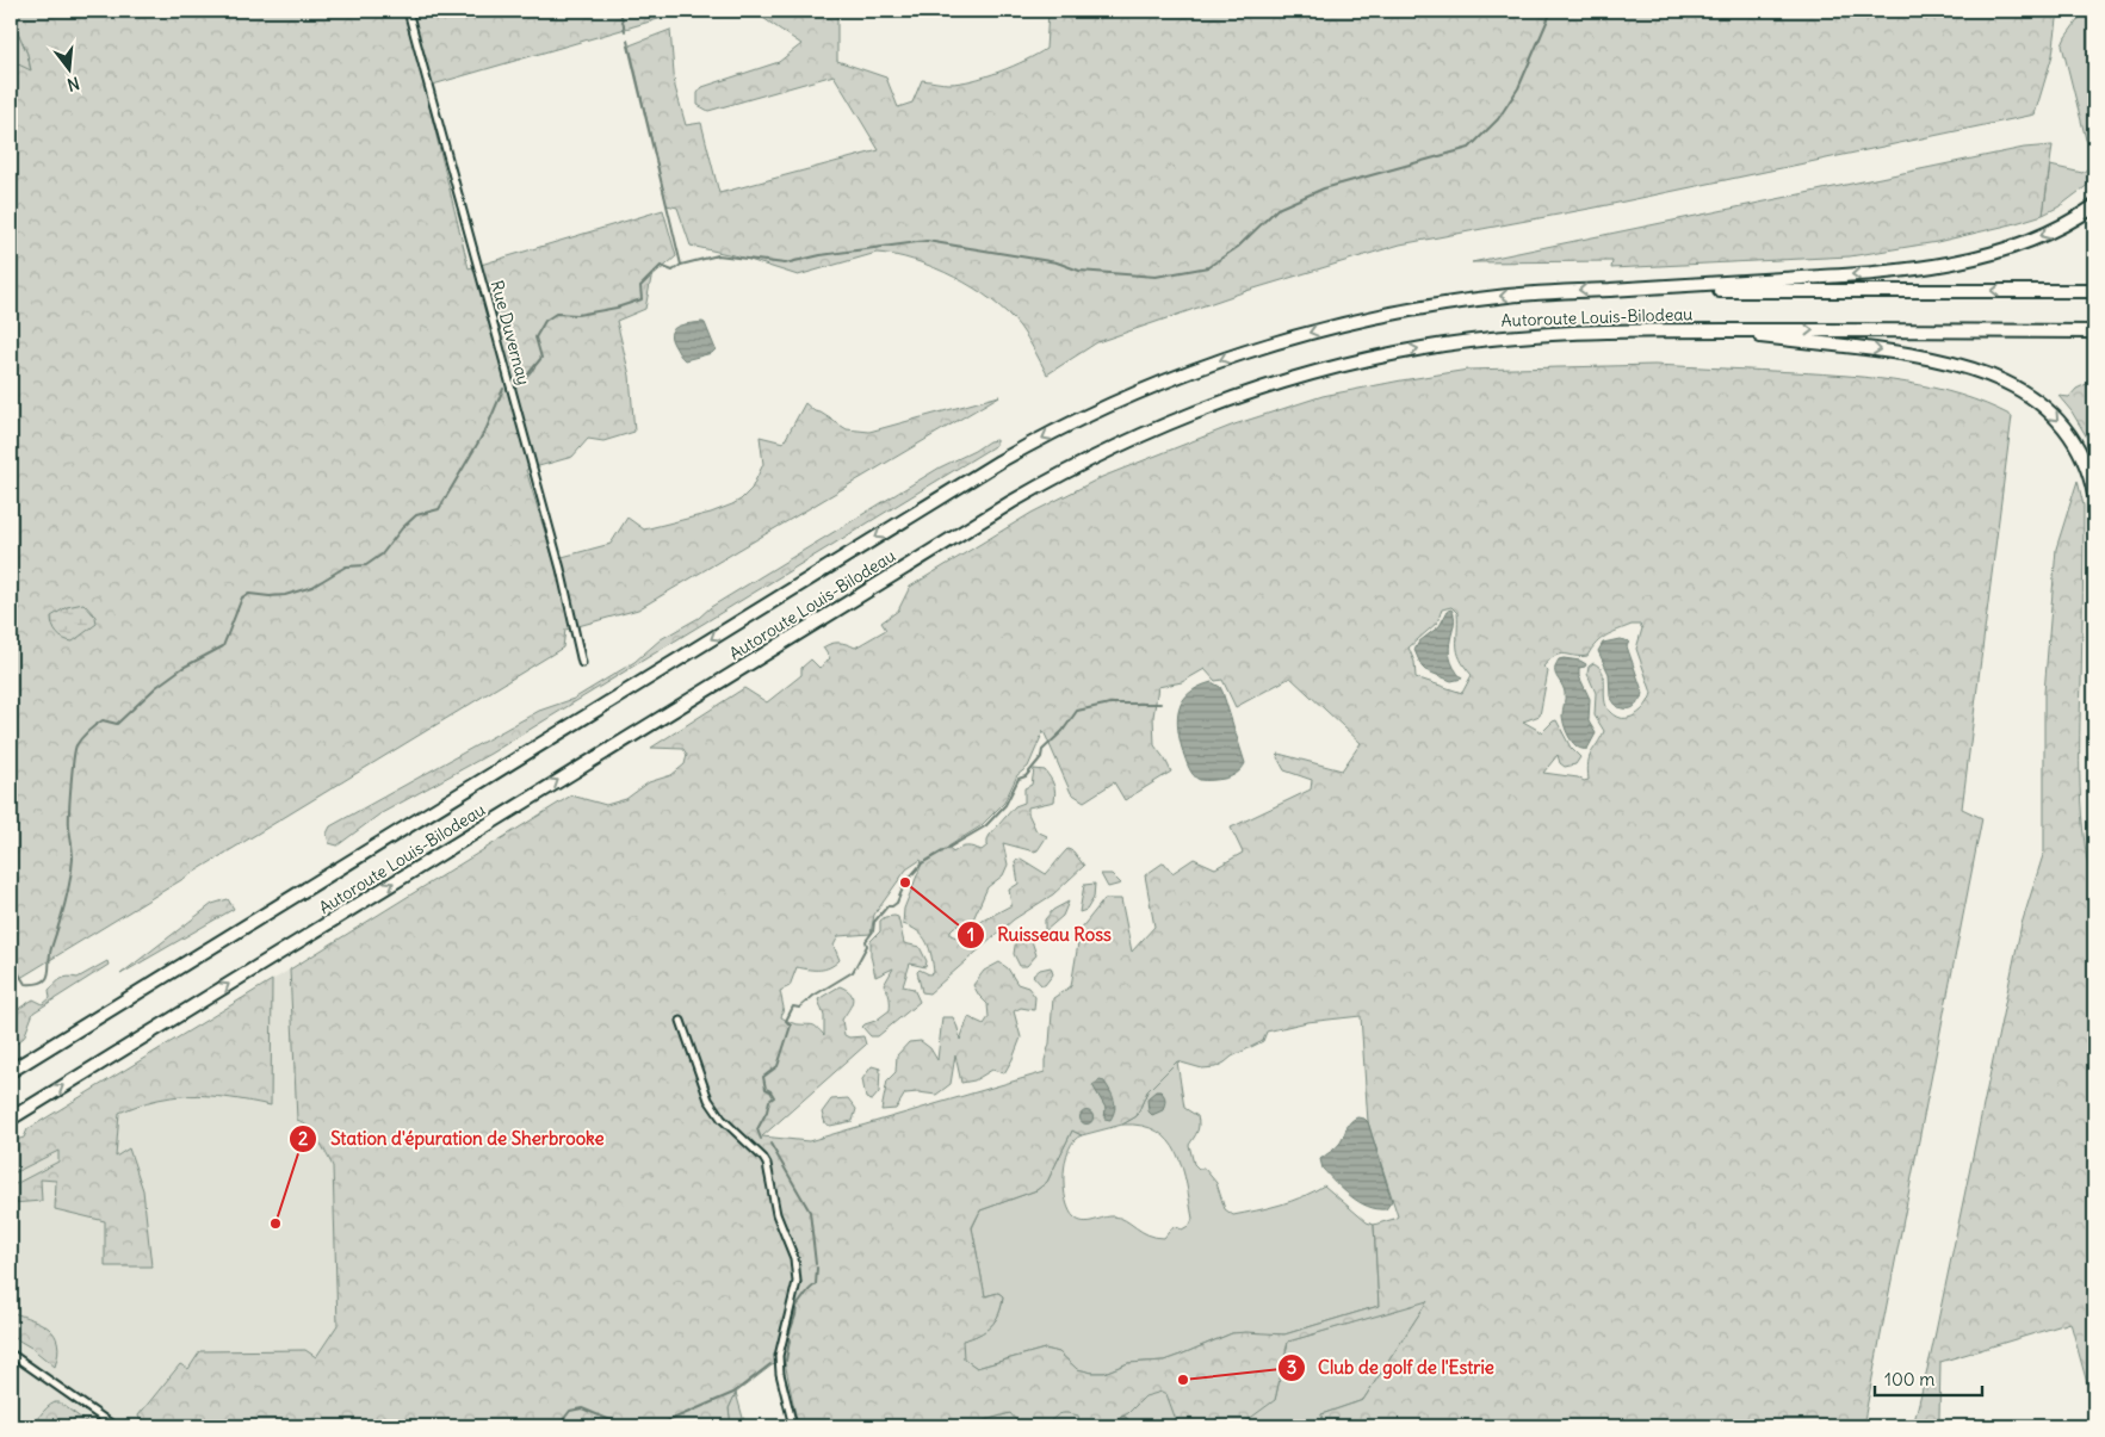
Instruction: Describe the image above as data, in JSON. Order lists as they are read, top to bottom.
{
  "streets": {
    "highway": ["Autoroute Louis-Bilodeau"],
    "street": ["Rue Duvernay"]
  },
  "places": ["Ruisseau Ross", "Station d'épuration de Sherbrooke", "Club de golf de l'Estrie"],
  "scale_bar": "100 m",
  "north": "bottom"
}
